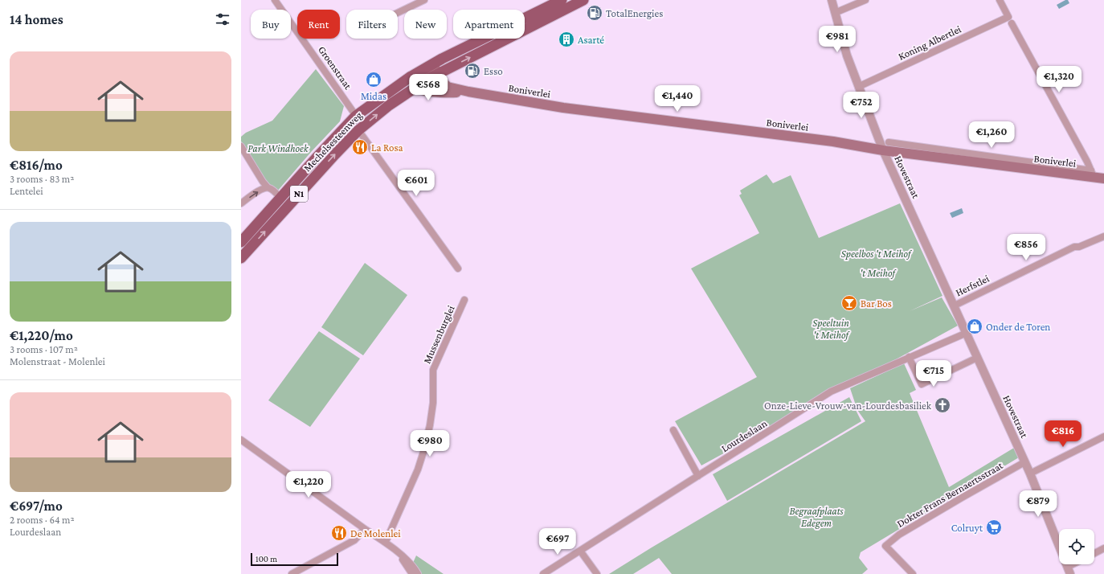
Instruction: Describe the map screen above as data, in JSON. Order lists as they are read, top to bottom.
{
  "streets": {
    "main road": ["Boniverlei", "Mechelsesteenweg", "N1"],
    "street": [
      "Koning Albertlei",
      "Groenstraat",
      "Hovestraat",
      "Herfstlei",
      "Mussenburglei",
      "Lourdeslaan",
      "Dokter Frans Bernaertsstraat"
    ]
  },
  "crossings": [
    ["Koning Albertlei", "Hovestraat"],
    ["Groenstraat", "Mechelsesteenweg"],
    ["Boniverlei", "Mechelsesteenweg"],
    ["Boniverlei", "Hovestraat"],
    ["Hovestraat", "Herfstlei"],
    ["Hovestraat", "Lourdeslaan"],
    ["Hovestraat", "Dokter Frans Bernaertsstraat"]
  ],
  "parks": [
    "Park Windhoek",
    "Speelbos 't Meihof",
    "'t Meihof",
    "Speeltuin 't Meihof",
    "Begraafplaats Edegem"
  ],
  "places": {
    "fuel station": ["TotalEnergies", "Esso"],
    "building": ["Asarté"],
    "shop": ["Midas", "Onder de Toren"],
    "restaurant": ["La Rosa", "De Molenlei"],
    "bar": ["Bar Bos"],
    "church": ["Onze-Lieve-Vrouw-van-Lourdesbasiliek"],
    "supermarket": ["Colruyt"]
  },
  "scale_bar": "100 m",
  "page": {
    "heading": "14 homes",
    "chip": [
      "Buy",
      "Rent",
      "Filters",
      "New",
      "Apartment"
    ],
    "price": [
      "€981",
      "€1,320",
      "€568",
      "€1,440",
      "€752",
      "€1,260",
      "€601",
      "€856",
      "€715",
      "€816",
      "€980",
      "€1,220",
      "€879",
      "€697"
    ],
    "list": [
      {
        "name": "€816/mo",
        "note": "3 rooms · 83 m² · Lentelei"
      },
      {
        "name": "€1,220/mo",
        "note": "3 rooms · 107 m² · Molenstraat - Molenlei"
      },
      {
        "name": "€697/mo",
        "note": "2 rooms · 64 m² · Lourdeslaan"
      }
    ],
    "scale": "100 m"
  }
}
